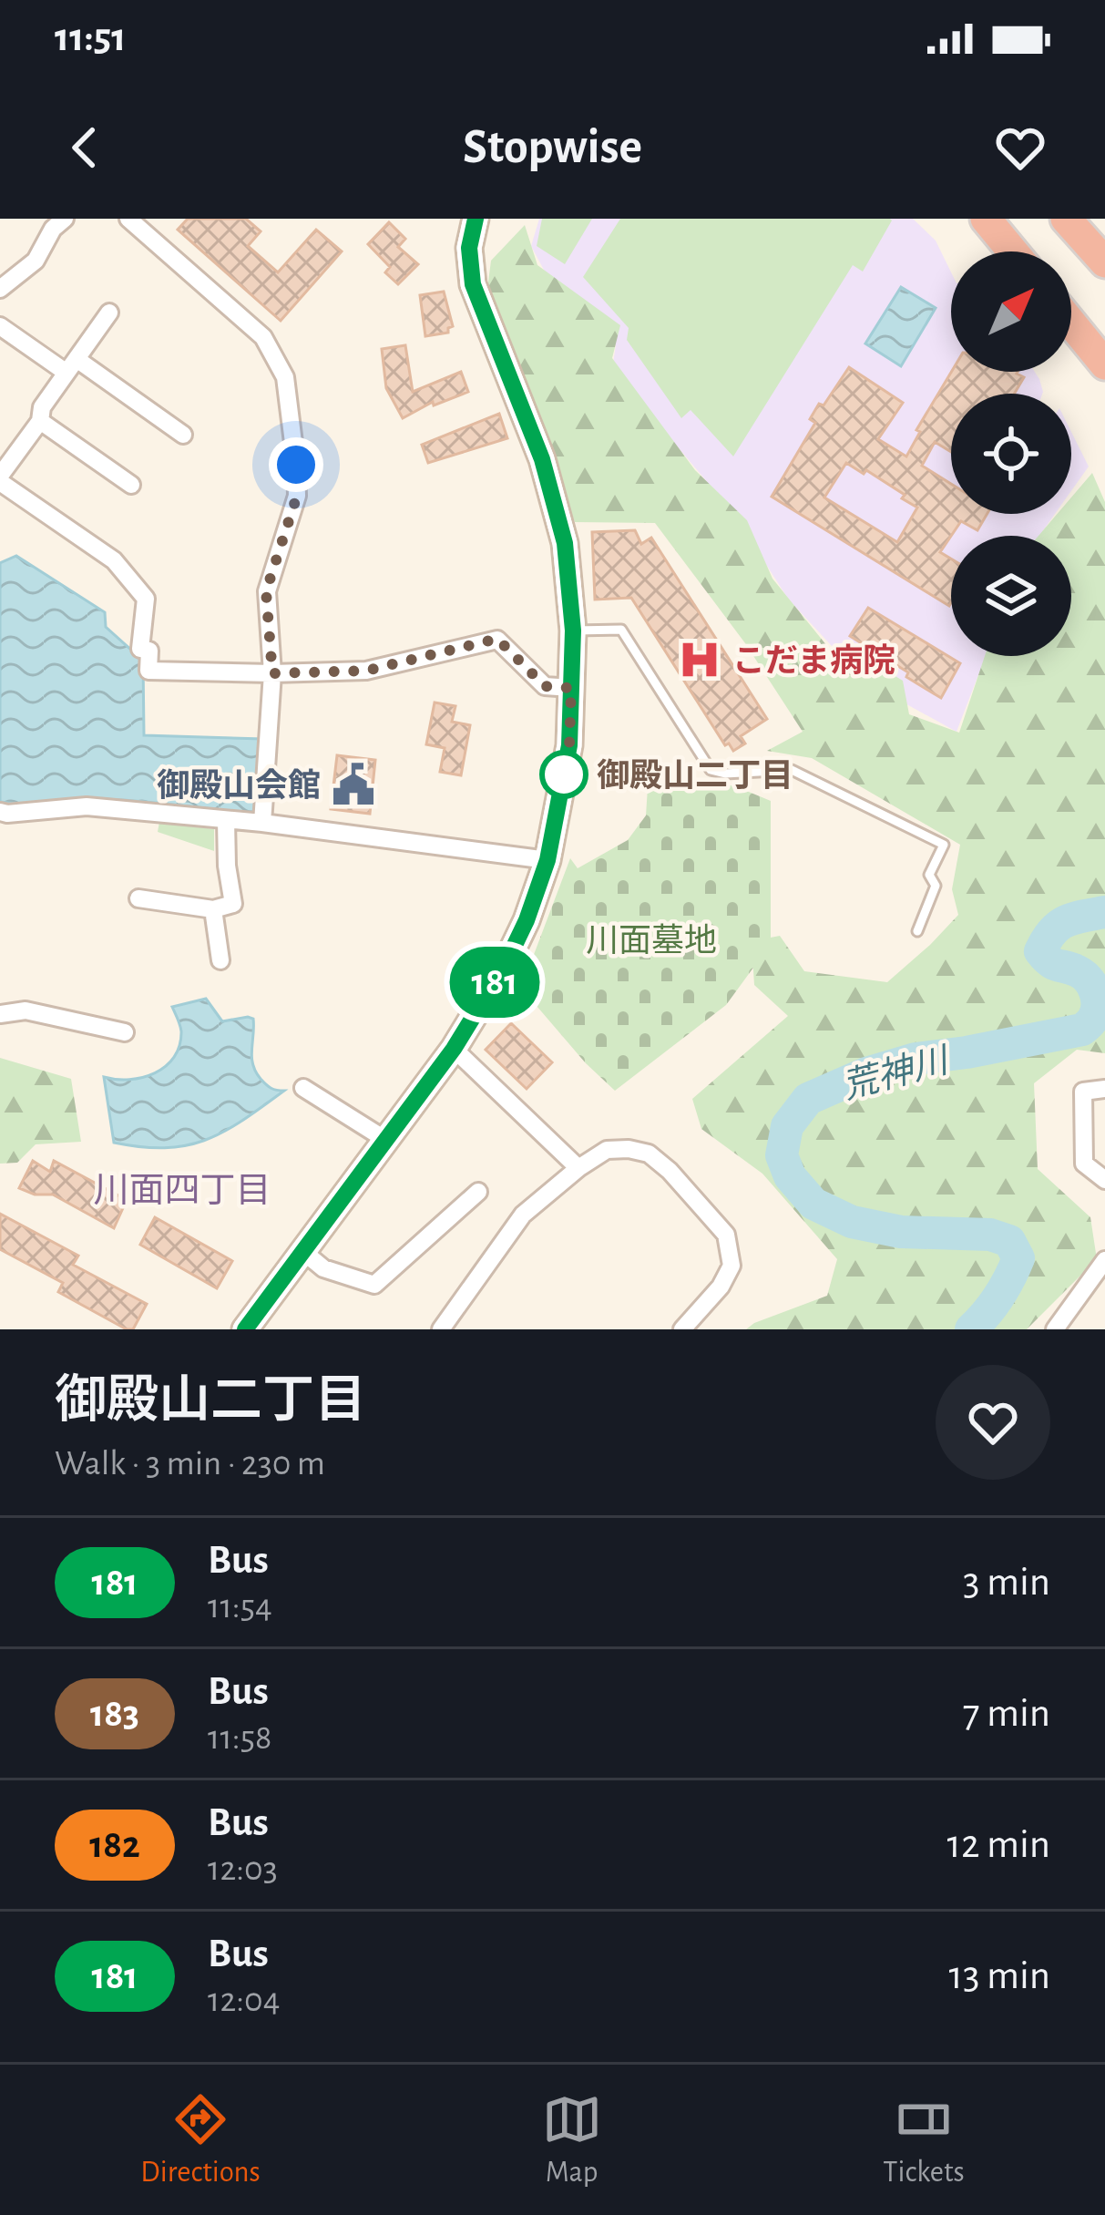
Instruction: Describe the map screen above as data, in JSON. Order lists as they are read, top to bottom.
{
  "districts": ["川面四丁目"],
  "water": ["荒神川"],
  "parks": ["川面墓地"],
  "places": {
    "hospital": ["こだま病院"],
    "other": ["御殿山二丁目"],
    "public building": ["御殿山会館"]
  },
  "lines": ["bus line 181"],
  "north": "top right",
  "page": {
    "status": "11:51",
    "header": "Stopwise",
    "on_map": "181",
    "heading": ["御殿山二丁目", "Walk · 3 min · 230 m"],
    "list": [
      {
        "mark": "181",
        "name": "Bus",
        "note": "11:54",
        "value": "3 min"
      },
      {
        "mark": "183",
        "name": "Bus",
        "note": "11:58",
        "value": "7 min"
      },
      {
        "mark": "182",
        "name": "Bus",
        "note": "12:03",
        "value": "12 min"
      },
      {
        "mark": "181",
        "name": "Bus",
        "note": "12:04",
        "value": "13 min"
      }
    ],
    "tabs": ["Directions", "Map", "Tickets"]
  }
}
